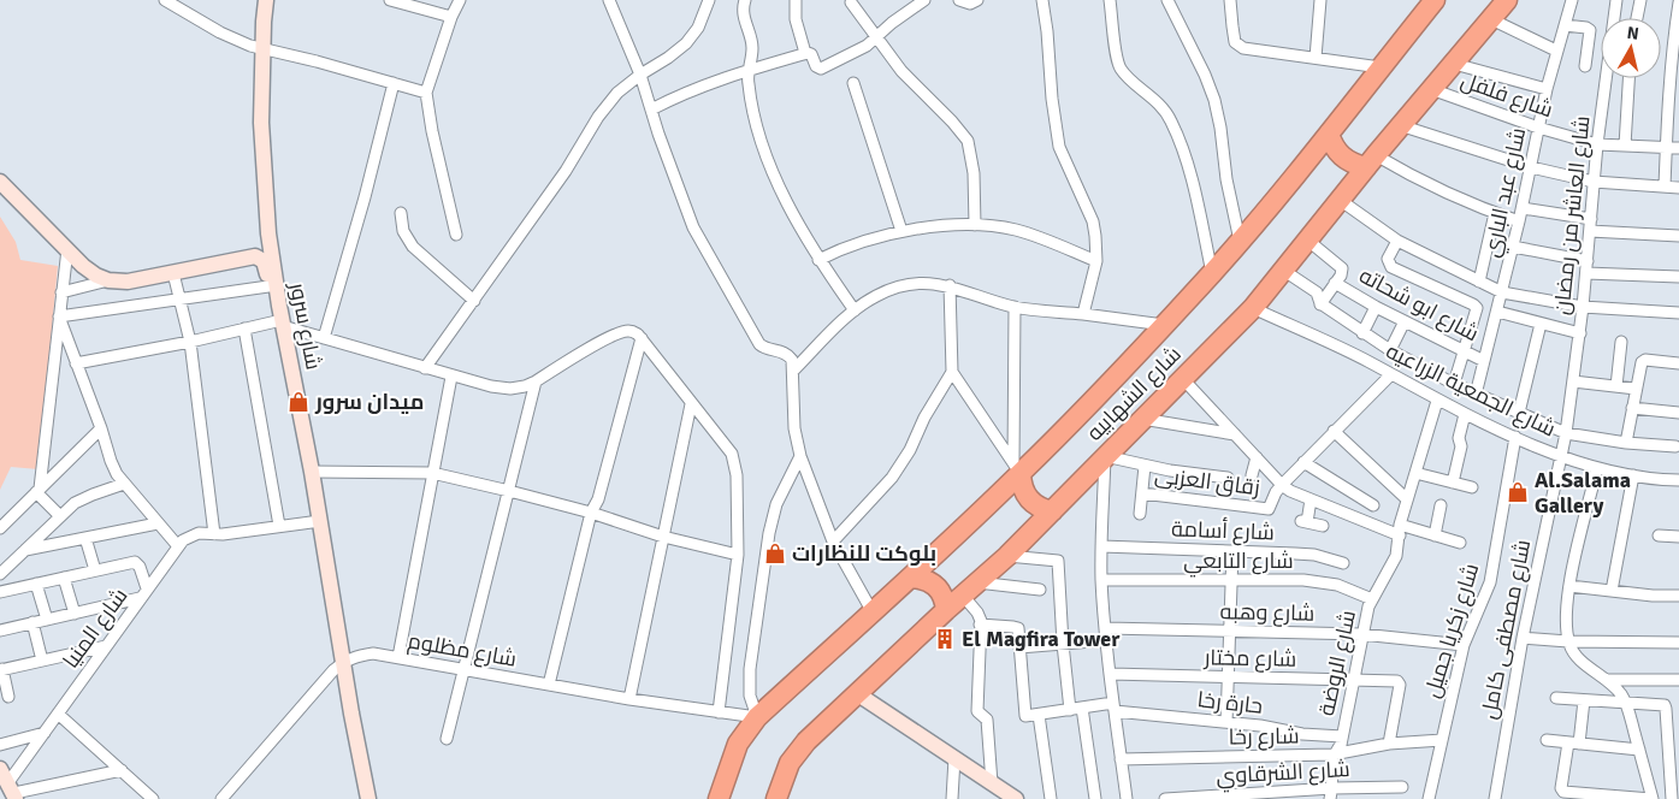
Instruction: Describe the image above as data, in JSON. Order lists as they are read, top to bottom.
{
  "streets": {
    "highway": ["شارع الشهابيه"],
    "street": [
      "شارع فلفل",
      "شارع عبد الباري",
      "شارع العاشر من رمضان",
      "شارع ابو شحاته",
      "شارع سرور",
      "شارع الجمعية الزراعيه",
      "زقاق العزبى",
      "شارع أسامة",
      "شارع التابعي",
      "شارع وهبه",
      "شارع المنيا",
      "شارع مصطفى كامل",
      "شارع زكريا جميل",
      "شارع مظلوم",
      "شارع مختار",
      "شارع الروضة",
      "حارة رخا",
      "شارع رخا",
      "شارع الشرقاوي"
    ]
  },
  "crossings": [
    ["شارع فلفل", "شارع عبد الباري"],
    ["شارع فلفل", "شارع العاشر من رمضان"],
    ["شارع فلفل", "شارع الشهابيه"],
    ["شارع عبد الباري", "شارع ابو شحاته"],
    ["شارع العاشر من رمضان", "شارع مصطفى كامل"],
    ["شارع سرور", "شارع مظلوم"],
    ["شارع الجمعية الزراعيه", "شارع الشهابيه"],
    ["شارع الجمعية الزراعيه", "شارع مصطفى كامل"],
    ["شارع الجمعية الزراعيه", "شارع زكريا جميل"],
    ["شارع الجمعية الزراعيه", "شارع الروضة"],
    ["شارع الشهابيه", "شارع مظلوم"],
    ["شارع التابعي", "شارع الروضة"],
    ["شارع وهبه", "شارع زكريا جميل"],
    ["شارع وهبه", "شارع الروضة"],
    ["شارع وهبه", "حارة رخا"],
    ["شارع زكريا جميل", "شارع رخا"],
    ["شارع مختار", "شارع الروضة"],
    ["شارع مختار", "شارع رخا"],
    ["شارع الروضة", "حارة رخا"],
    ["شارع الروضة", "شارع رخا"],
    ["شارع الروضة", "شارع الشرقاوي"]
  ],
  "places": {
    "shop": ["ميدان سرور", "Al.Salama Gallery", "بلوكت للنظارات"],
    "building": ["El Magfira Tower"]
  },
  "north": "top"
}
